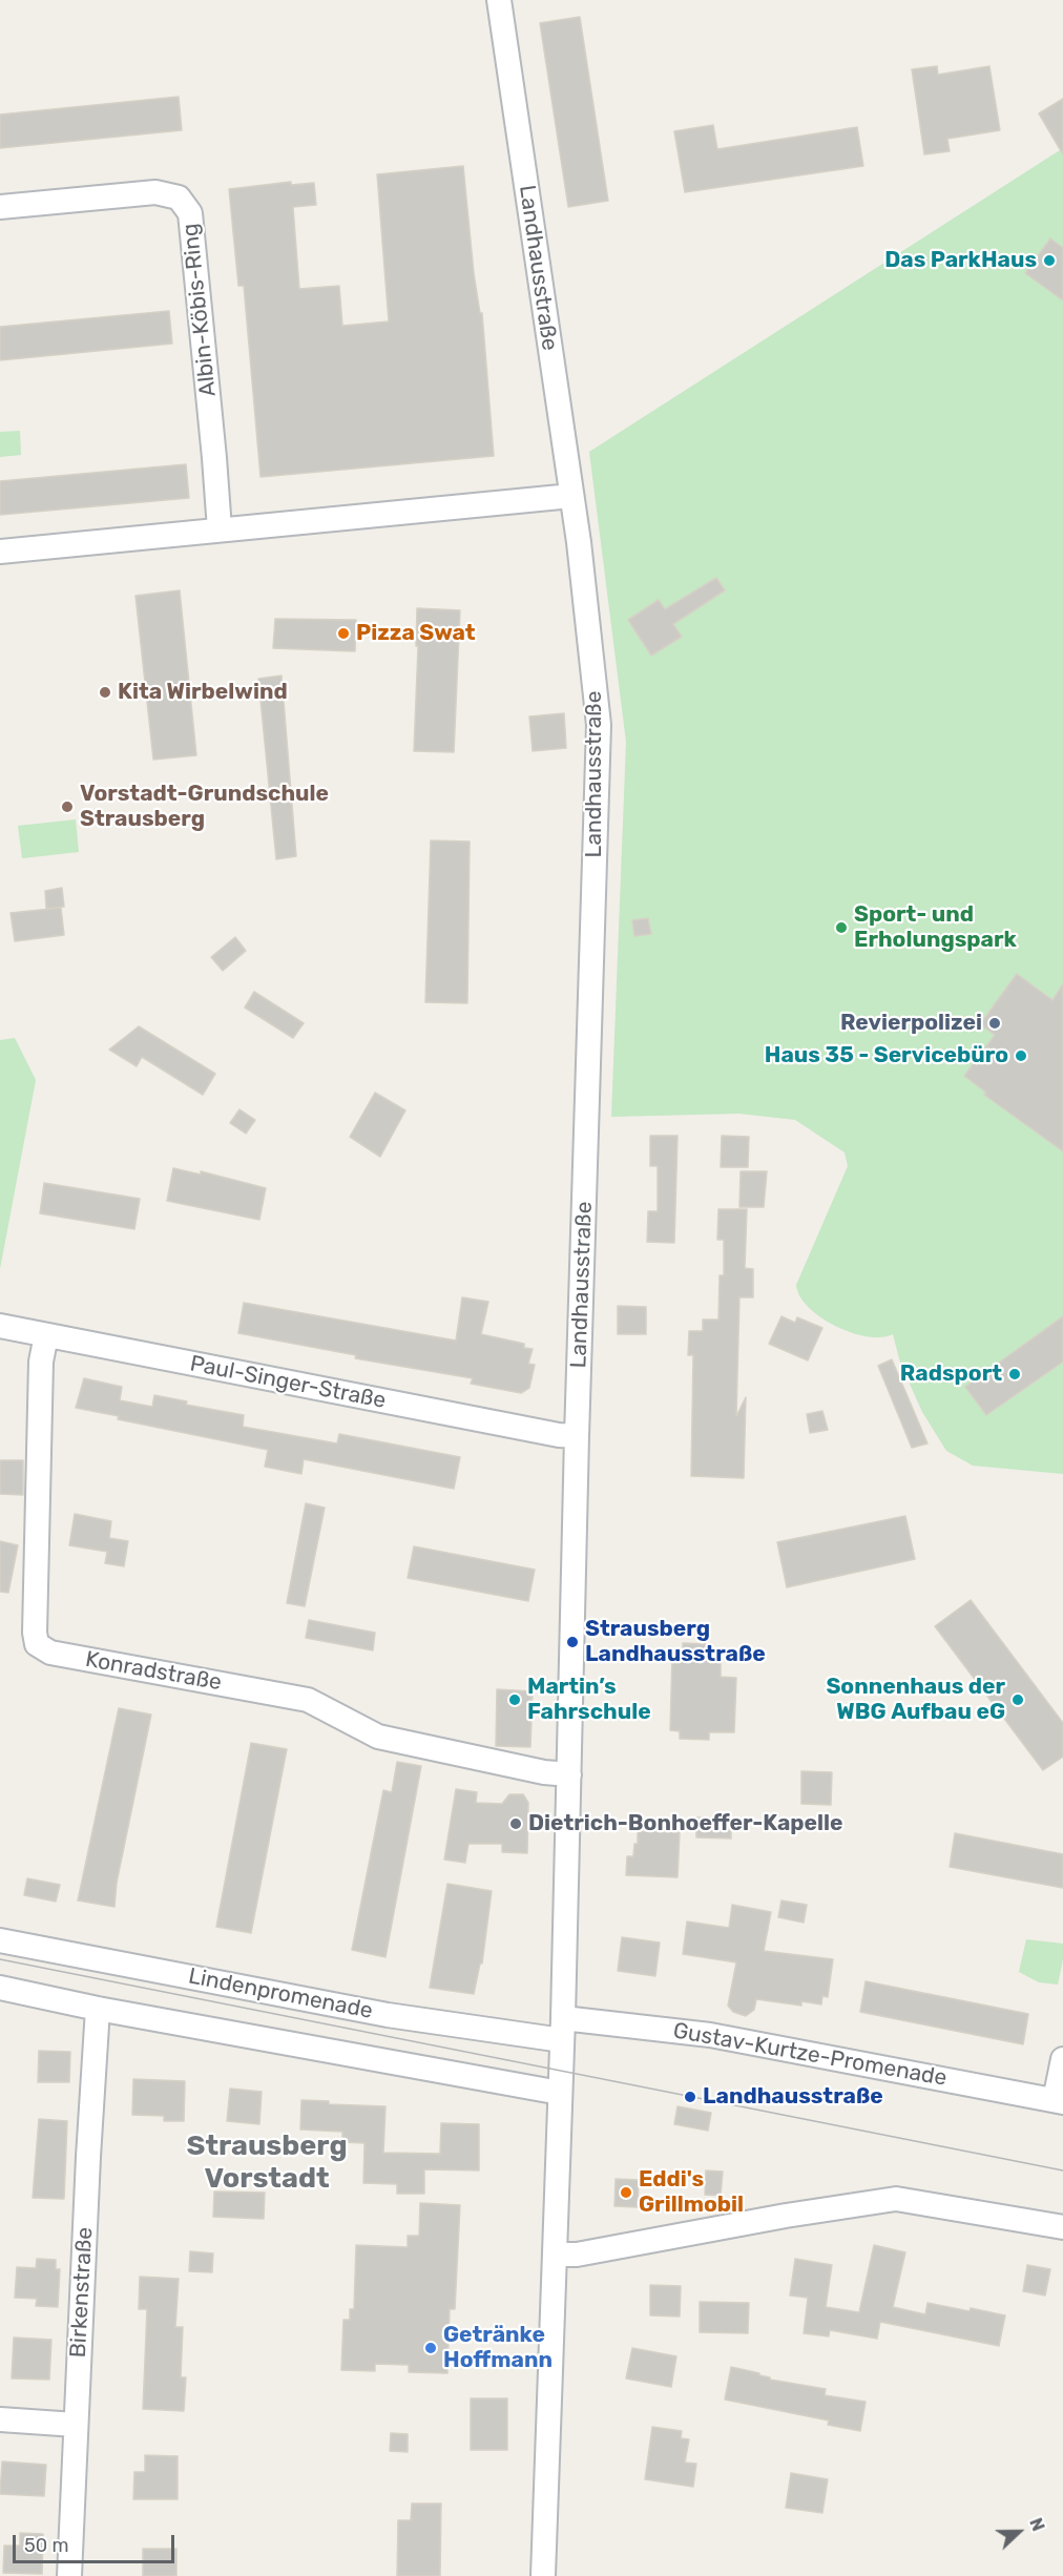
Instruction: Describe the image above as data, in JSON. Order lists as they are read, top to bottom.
{
  "streets": {
    "street": [
      "Landhausstraße",
      "Albin-Köbis-Ring",
      "Paul-Singer-Straße",
      "Konradstraße",
      "Lindenpromenade",
      "Gustav-Kurtze-Promenade",
      "Birkenstraße"
    ]
  },
  "crossings": [
    ["Landhausstraße", "Paul-Singer-Straße"],
    ["Landhausstraße", "Konradstraße"],
    ["Landhausstraße", "Lindenpromenade"],
    ["Landhausstraße", "Gustav-Kurtze-Promenade"],
    ["Paul-Singer-Straße", "Konradstraße"],
    ["Lindenpromenade", "Gustav-Kurtze-Promenade"],
    ["Lindenpromenade", "Birkenstraße"]
  ],
  "districts": ["Strausberg Vorstadt"],
  "places": [
    "Das ParkHaus",
    "Pizza Swat",
    "Kita Wirbelwind",
    "Vorstadt-Grundschule Strausberg",
    "Sport- und Erholungspark",
    "Revierpolizei",
    "Haus 35 - Servicebüro",
    "Radsport",
    "Strausberg Landhausstraße",
    "Martin’s Fahrschule",
    "Sonnenhaus der WBG Aufbau eG",
    "Dietrich-Bonhoeffer-Kapelle",
    "Landhausstraße",
    "Eddi's Grillmobil",
    "Getränke Hoffmann"
  ],
  "scale_bar": "50 m",
  "north": "right"
}
